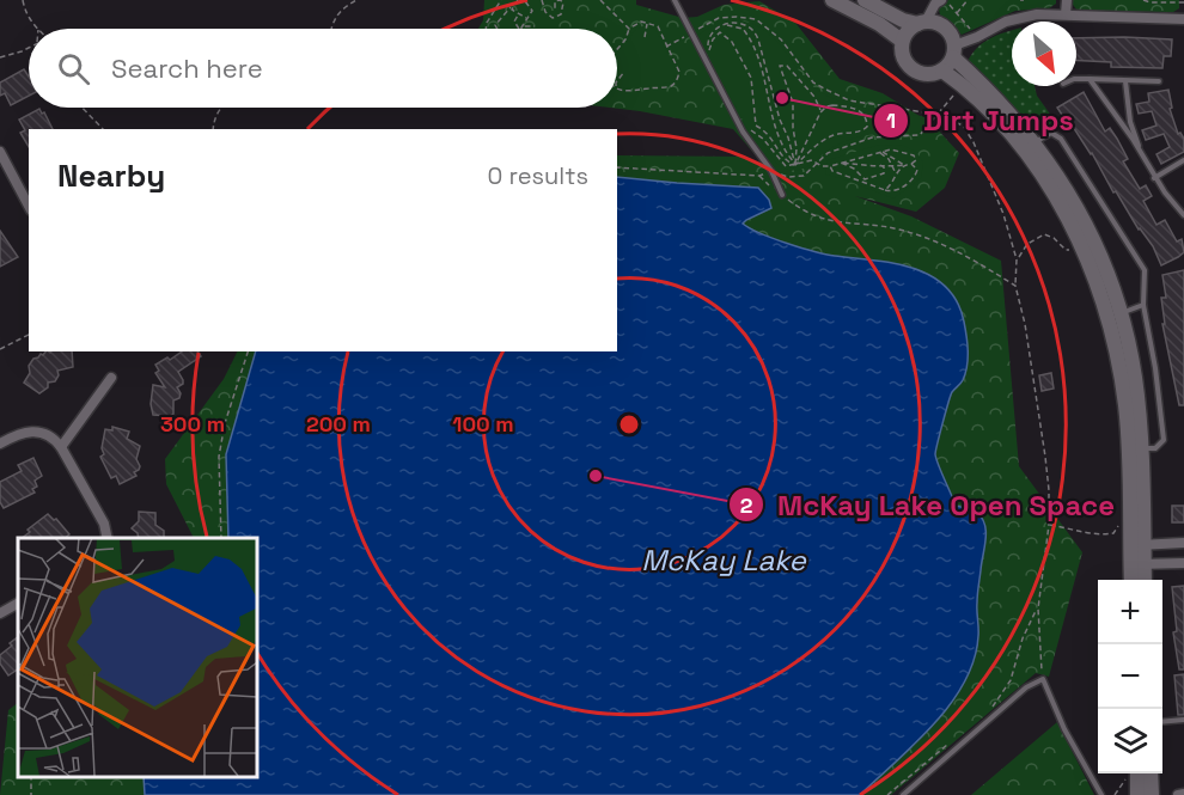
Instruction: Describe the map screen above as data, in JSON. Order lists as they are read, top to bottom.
{
  "water": ["McKay Lake"],
  "places": ["Dirt Jumps", "McKay Lake Open Space"],
  "north": "bottom right",
  "page": {
    "search": "Search here",
    "heading": ["Nearby", "0 results"],
    "map_buttons": ["+", "−"]
  },
  "rings": ["100 m", "300 m", "200 m"]
}
